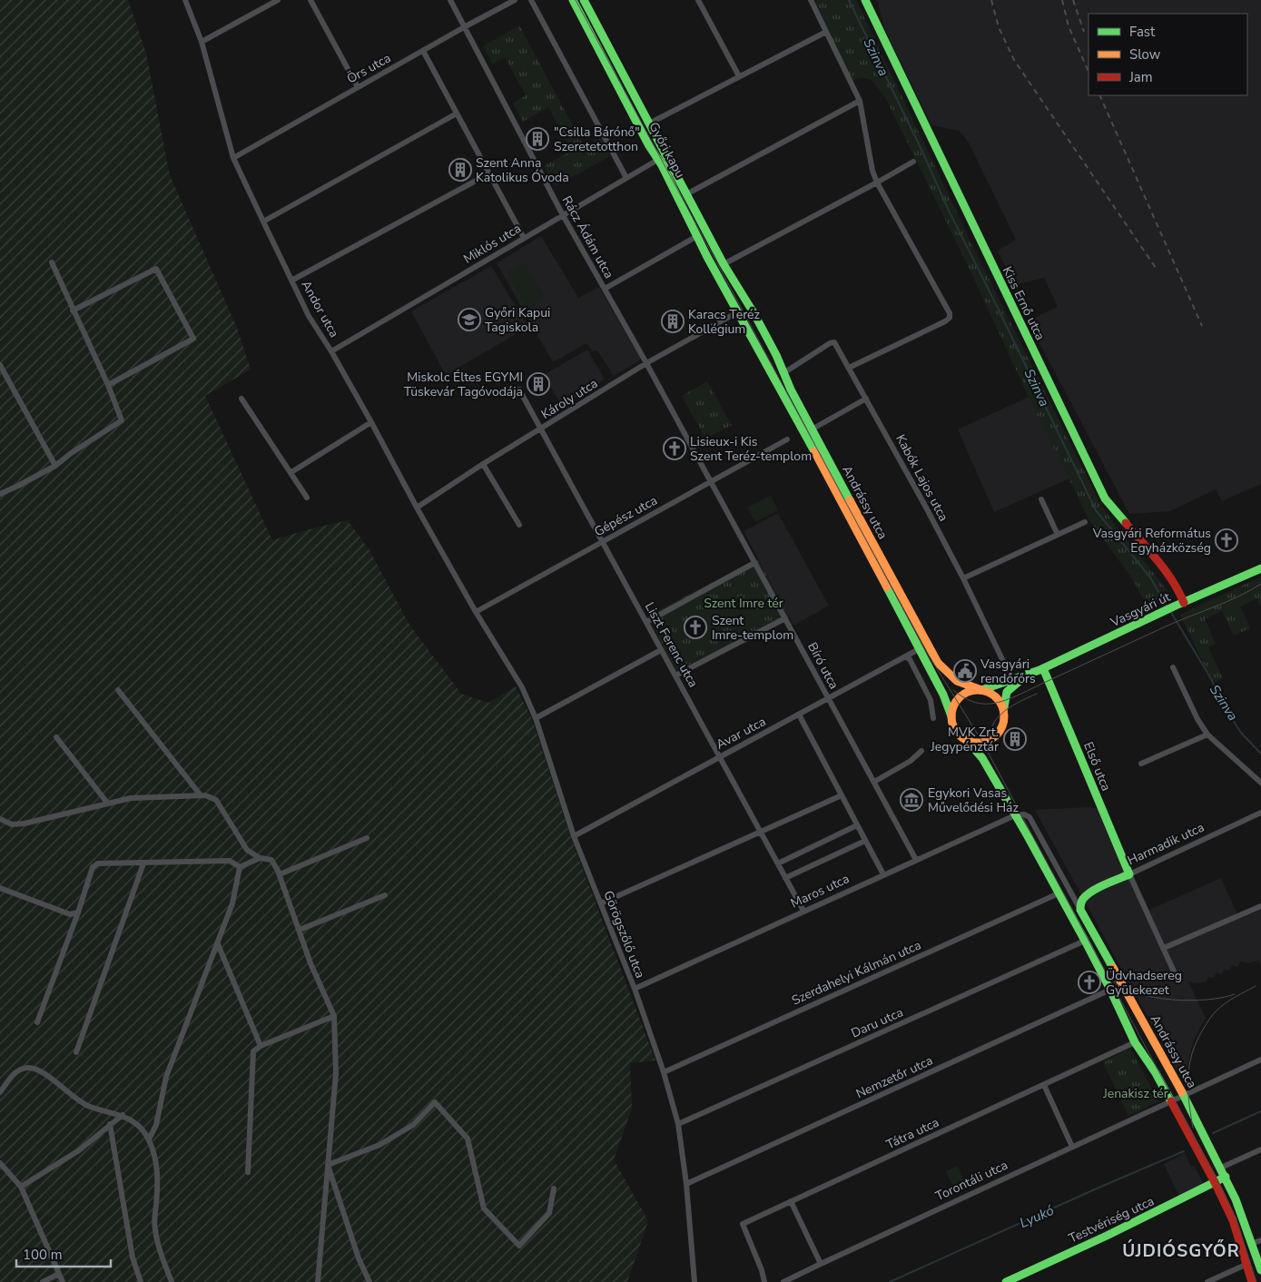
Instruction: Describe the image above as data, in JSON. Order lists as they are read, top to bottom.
{
  "streets": {
    "street": [
      "Örs utca",
      "Győri kapu",
      "Rácz Ádám utca",
      "Miklós utca",
      "Kiss Ernő utca",
      "Andor utca",
      "Károly utca",
      "Kabók Lajos utca",
      "Andrássy utca",
      "Gépész utca",
      "Vasgyári út",
      "Liszt Ferenc utca",
      "Bíró utca",
      "Avar utca",
      "Első utca",
      "Harmadik utca",
      "Maros utca",
      "Görögszőlő utca",
      "Szerdahelyi Kálmán utca",
      "Daru utca",
      "Nemzetőr utca",
      "Tátra utca",
      "Torontáli utca",
      "Testvériség utca"
    ]
  },
  "crossings": [
    ["Örs utca", "Rácz Ádám utca"],
    ["Örs utca", "Andor utca"],
    ["Győri kapu", "Miklós utca"],
    ["Győri kapu", "Károly utca"],
    ["Győri kapu", "Andrássy utca"],
    ["Rácz Ádám utca", "Miklós utca"],
    ["Rácz Ádám utca", "Károly utca"],
    ["Rácz Ádám utca", "Gépész utca"],
    ["Rácz Ádám utca", "Bíró utca"],
    ["Miklós utca", "Andor utca"],
    ["Kiss Ernő utca", "Vasgyári út"],
    ["Andor utca", "Károly utca"],
    ["Andor utca", "Gépész utca"],
    ["Andor utca", "Görögszőlő utca"],
    ["Károly utca", "Andrássy utca"],
    ["Károly utca", "Liszt Ferenc utca"],
    ["Kabók Lajos utca", "Andrássy utca"],
    ["Kabók Lajos utca", "Vasgyári út"],
    ["Andrássy utca", "Vasgyári út"],
    ["Andrássy utca", "Avar utca"],
    ["Andrássy utca", "Harmadik utca"],
    ["Andrássy utca", "Maros utca"],
    ["Andrássy utca", "Torontáli utca"],
    ["Andrássy utca", "Testvériség utca"],
    ["Gépész utca", "Liszt Ferenc utca"],
    ["Gépész utca", "Bíró utca"],
    ["Gépész utca", "Görögszőlő utca"],
    ["Vasgyári út", "Első utca"],
    ["Liszt Ferenc utca", "Avar utca"],
    ["Liszt Ferenc utca", "Maros utca"],
    ["Bíró utca", "Avar utca"],
    ["Bíró utca", "Maros utca"],
    ["Avar utca", "Görögszőlő utca"],
    ["Első utca", "Harmadik utca"],
    ["Maros utca", "Görögszőlő utca"],
    ["Görögszőlő utca", "Szerdahelyi Kálmán utca"],
    ["Görögszőlő utca", "Daru utca"],
    ["Görögszőlő utca", "Nemzetőr utca"]
  ],
  "districts": ["ÚJDIÓSGYŐR"],
  "water": ["Szinva", "Lyukó"],
  "parks": ["Szent Imre tér", "Jenakisz tér"],
  "places": {
    "building": [
      "\"Csilla Bárónő\" Szeretetotthon",
      "Szent Anna Katolikus Óvoda",
      "Karacs Teréz Kollégium",
      "Miskolc Éltes EGYMI Tüskevár Tagóvodája",
      "MVK Zrt. Jegypénztár"
    ],
    "school or university": ["Győri Kapui Tagiskola"],
    "church": [
      "Lisieux-i Kis Szent Teréz-templom",
      "Vasgyári Református Egyházközség",
      "Szent Imre-templom",
      "Üdvhadsereg Gyülekezet"
    ],
    "public building": ["Vasgyári rendőrőrs"],
    "museum": ["Egykori Vasas Művelődési Ház"]
  },
  "legend": ["Fast", "Slow", "Jam"],
  "scale_bar": "100 m"
}
